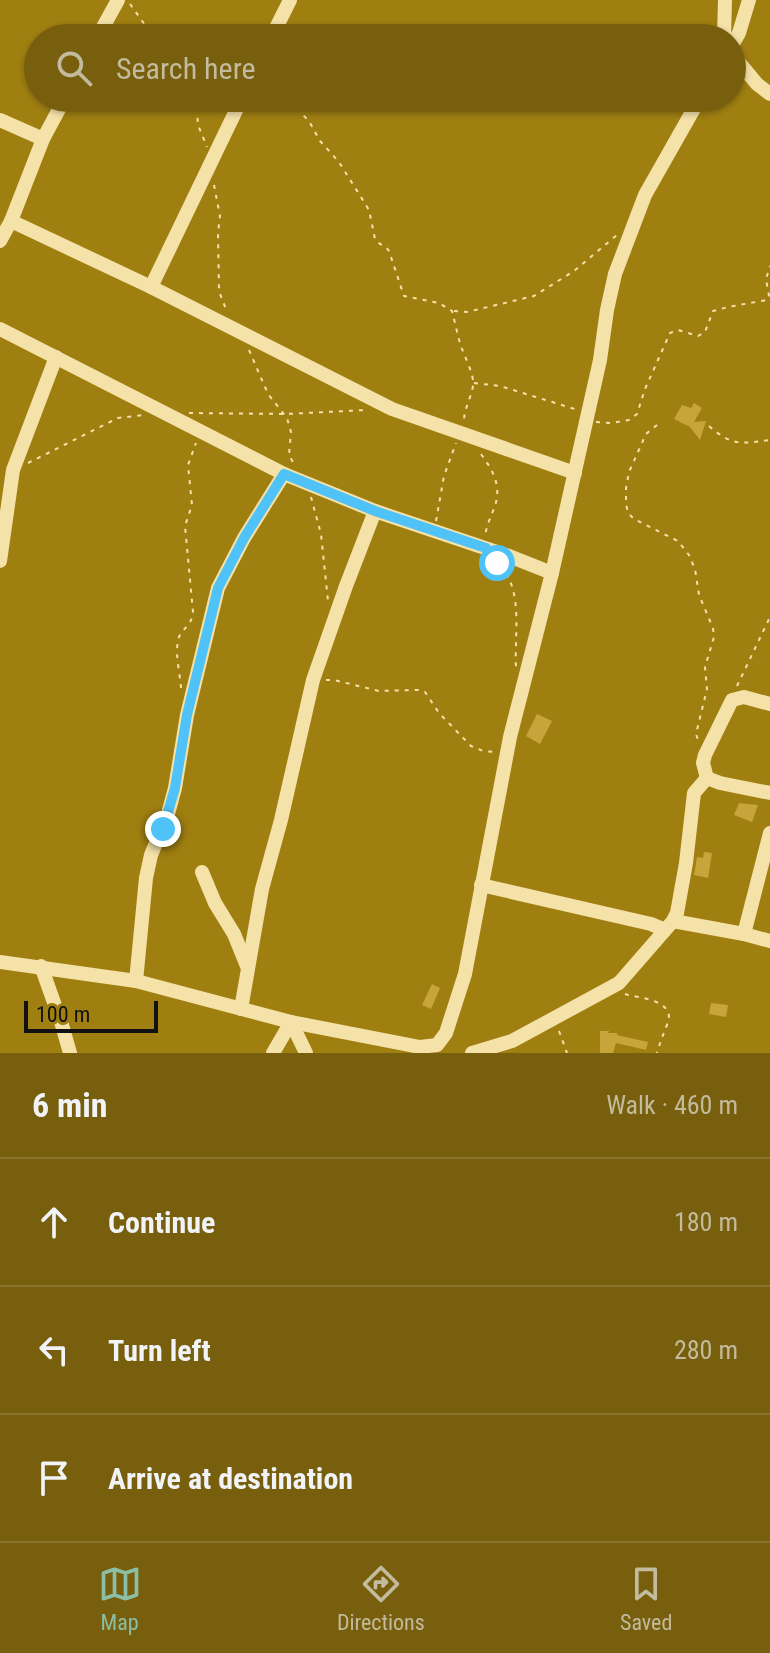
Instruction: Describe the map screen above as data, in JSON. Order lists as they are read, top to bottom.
{
  "scale_bar": "100 m",
  "page": {
    "search": "Search here",
    "scale": "100 m",
    "heading": ["6 min", "Walk · 460 m"],
    "list": [
      ["Continue", "180 m"],
      ["Turn left", "280 m"],
      "Arrive at destination"
    ],
    "nav": ["Map", "Directions", "Saved"]
  }
}
